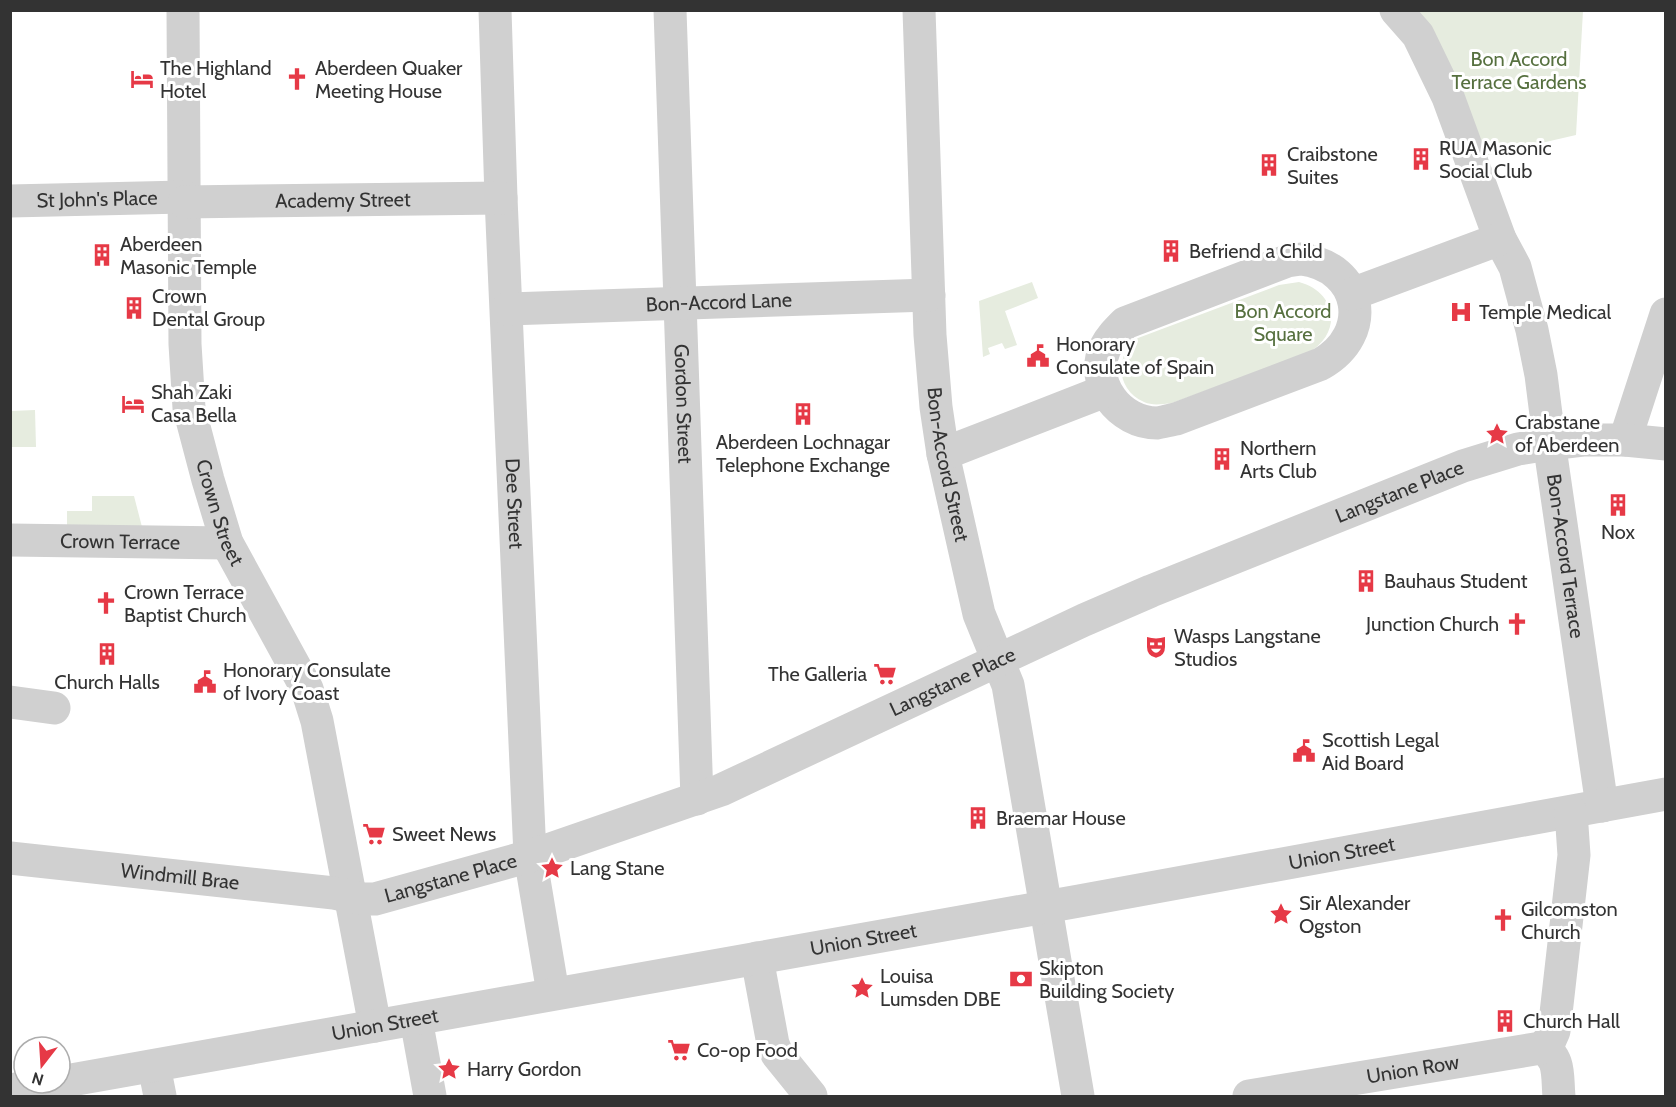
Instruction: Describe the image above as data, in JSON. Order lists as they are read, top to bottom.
{
  "streets": {
    "street": [
      "St John's Place",
      "Academy Street",
      "Bon-Accord Lane",
      "Gordon Street",
      "Bon-Accord Street",
      "Langstane Place",
      "Dee Street",
      "Crown Street",
      "Crown Terrace",
      "Bon-Accord Terrace",
      "Union Street",
      "Windmill Brae",
      "Union Row"
    ]
  },
  "crossings": [
    ["St John's Place", "Academy Street"],
    ["St John's Place", "Crown Street"],
    ["Academy Street", "Dee Street"],
    ["Academy Street", "Crown Street"],
    ["Bon-Accord Lane", "Gordon Street"],
    ["Bon-Accord Lane", "Bon-Accord Street"],
    ["Bon-Accord Lane", "Dee Street"],
    ["Gordon Street", "Langstane Place"],
    ["Bon-Accord Street", "Langstane Place"],
    ["Bon-Accord Street", "Union Street"],
    ["Langstane Place", "Dee Street"],
    ["Langstane Place", "Crown Street"],
    ["Langstane Place", "Bon-Accord Terrace"],
    ["Langstane Place", "Windmill Brae"],
    ["Dee Street", "Union Street"],
    ["Crown Street", "Crown Terrace"],
    ["Crown Street", "Union Street"],
    ["Crown Street", "Windmill Brae"],
    ["Bon-Accord Terrace", "Union Street"]
  ],
  "parks": ["Bon Accord Terrace Gardens", "Bon Accord Square"],
  "places": {
    "hotel": ["The Highland Hotel", "Shah Zaki Casa Bella"],
    "church": [
      "Aberdeen Quaker Meeting House",
      "Crown Terrace Baptist Church",
      "Junction Church",
      "Gilcomston Church"
    ],
    "building": [
      "RUA Masonic Social Club",
      "Craibstone Suites",
      "Befriend a Child",
      "Aberdeen Masonic Temple",
      "Crown Dental Group",
      "Aberdeen Lochnagar Telephone Exchange",
      "Northern Arts Club",
      "Nox",
      "Bauhaus Student",
      "Church Halls",
      "Braemar House",
      "Church Hall"
    ],
    "hospital": ["Temple Medical"],
    "public building": ["Honorary Consulate of Spain", "Honorary Consulate of Ivory Coast", "Scottish Legal Aid Board"],
    "place": [
      "Crabstane of Aberdeen",
      "Lang Stane",
      "Sir Alexander Ogston",
      "Louisa Lumsden DBE",
      "Harry Gordon"
    ],
    "theatre": ["Wasps Langstane Studios"],
    "supermarket": ["The Galleria", "Sweet News", "Co-op Food"],
    "bank": ["Skipton Building Society"]
  },
  "north": "bottom"
}
